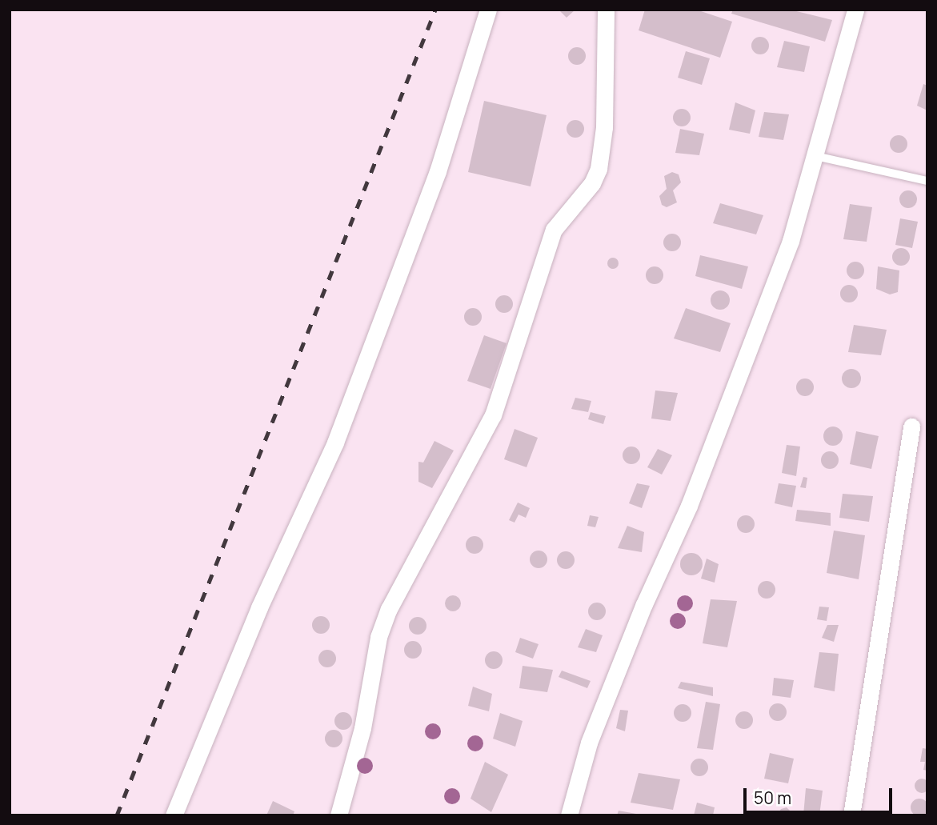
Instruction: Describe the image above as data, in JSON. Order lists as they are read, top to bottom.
{
  "scale_bar": "50 m"
}
